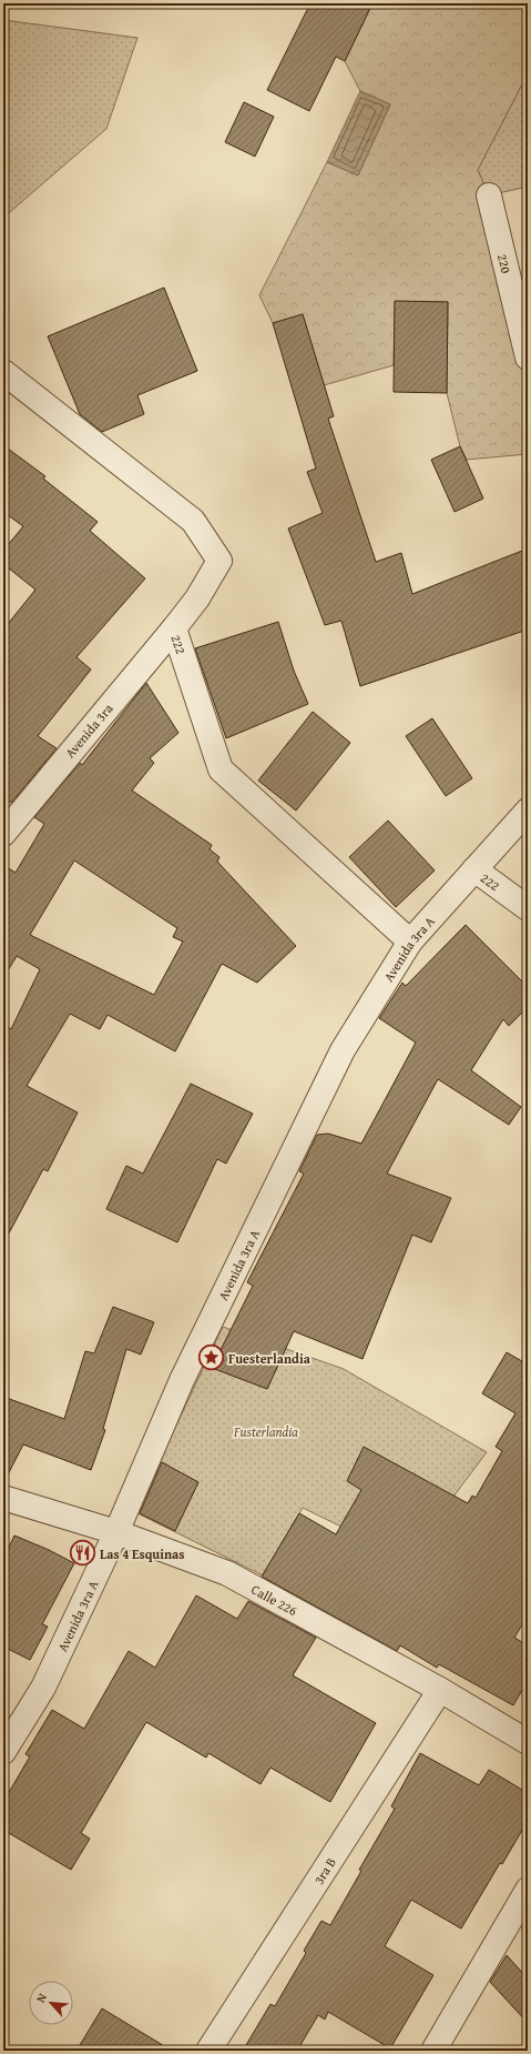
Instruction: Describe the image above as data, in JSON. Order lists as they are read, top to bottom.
{
  "streets": {
    "street": [
      "220",
      "222",
      "Avenida 3ra",
      "Avenida 3ra A",
      "Calle 226",
      "3ra B"
    ]
  },
  "crossings": [
    ["222", "Avenida 3ra"],
    ["222", "Avenida 3ra A"],
    ["Avenida 3ra A", "Calle 226"],
    ["Calle 226", "3ra B"]
  ],
  "parks": ["Fusterlandia"],
  "places": {
    "place": ["Fuesterlandia"],
    "restaurant": ["Las 4 Esquinas"]
  },
  "north": "top left"
}
